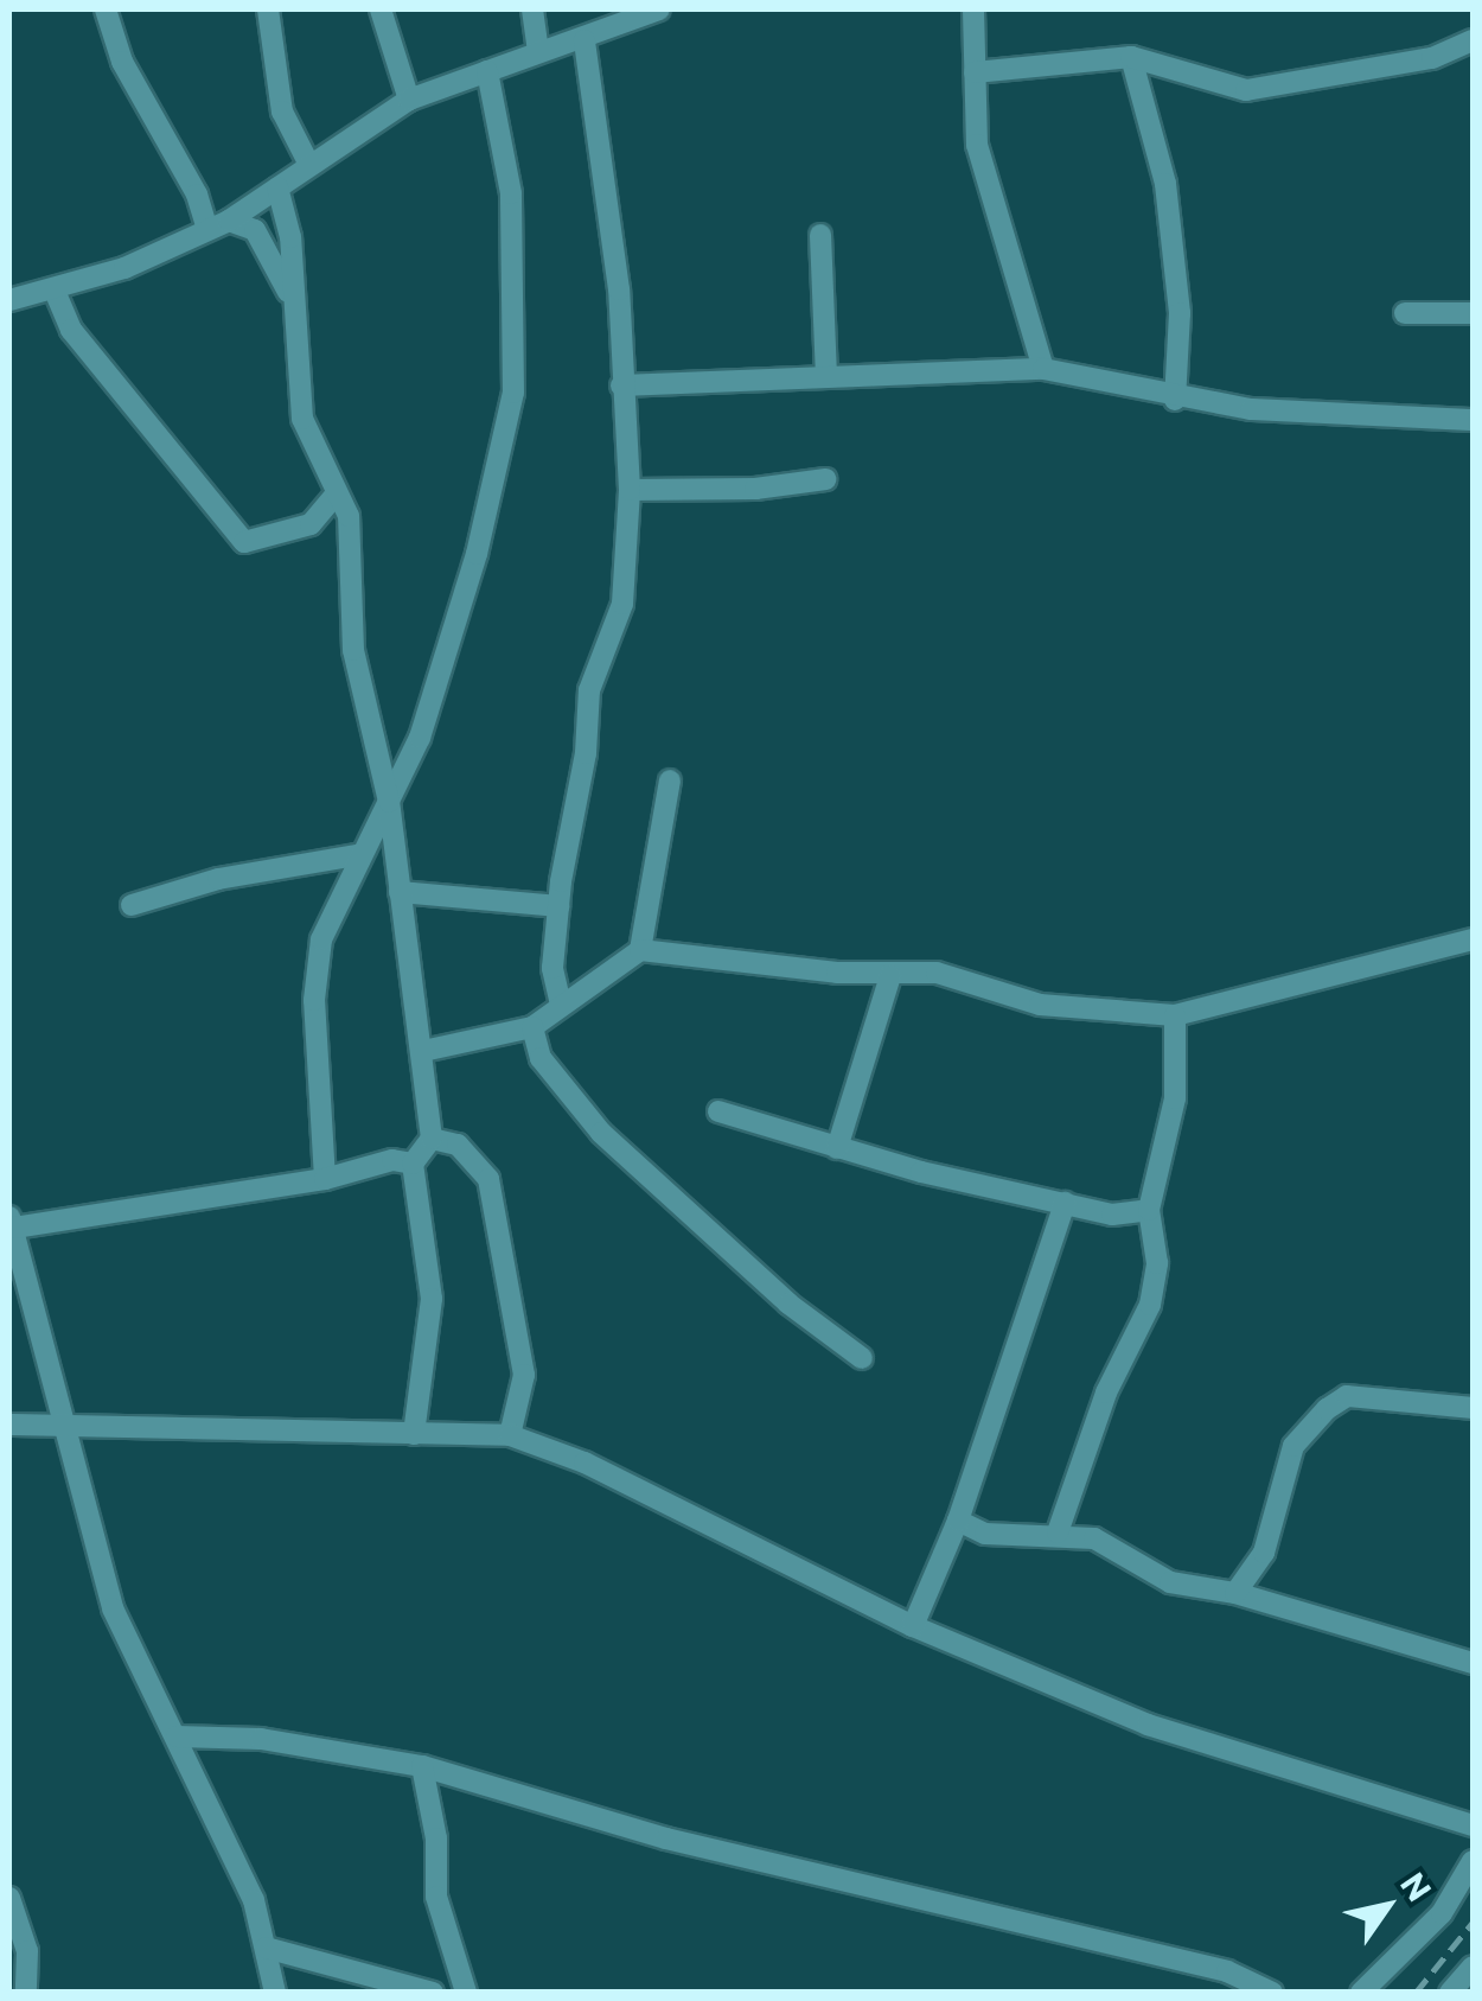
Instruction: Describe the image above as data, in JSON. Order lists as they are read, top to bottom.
{
  "north": "top right"
}
